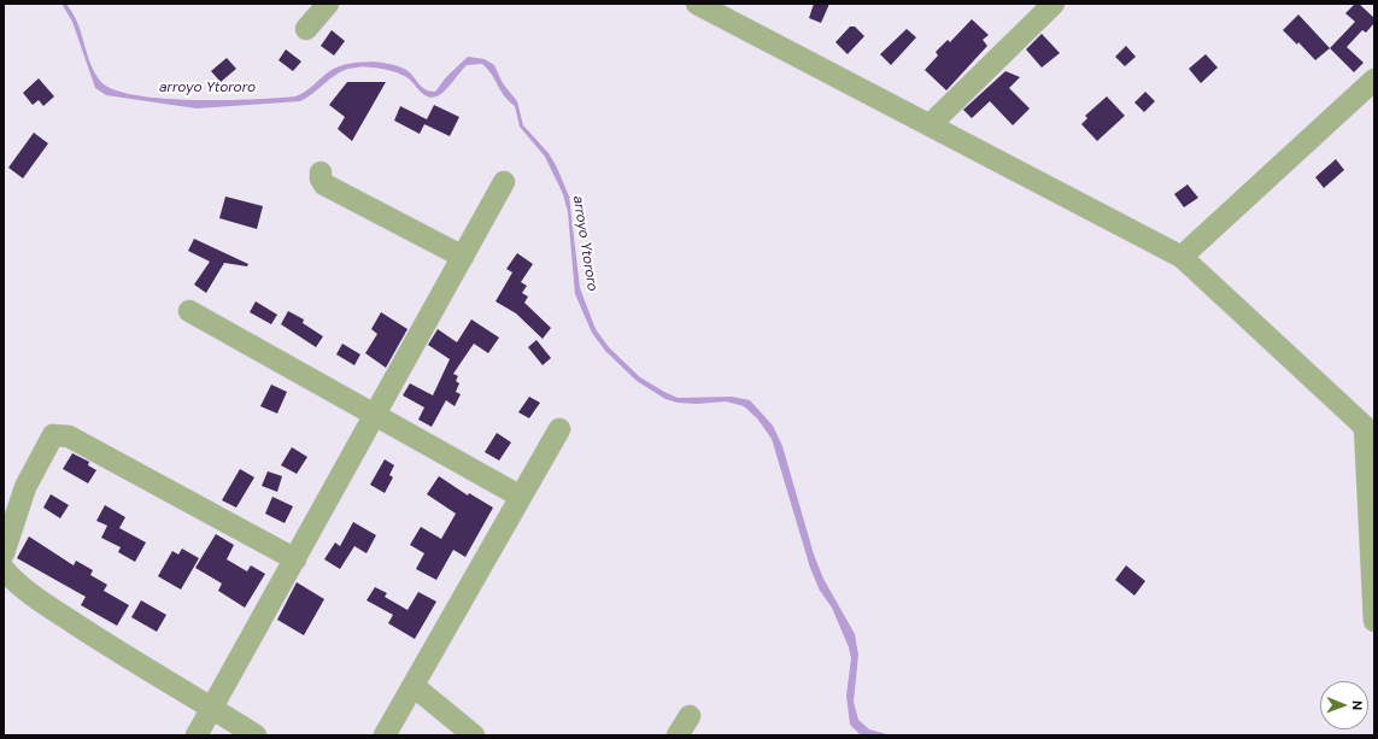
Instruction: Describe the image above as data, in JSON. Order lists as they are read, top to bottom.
{
  "water": ["arroyo Ytororo"],
  "north": "right"
}
